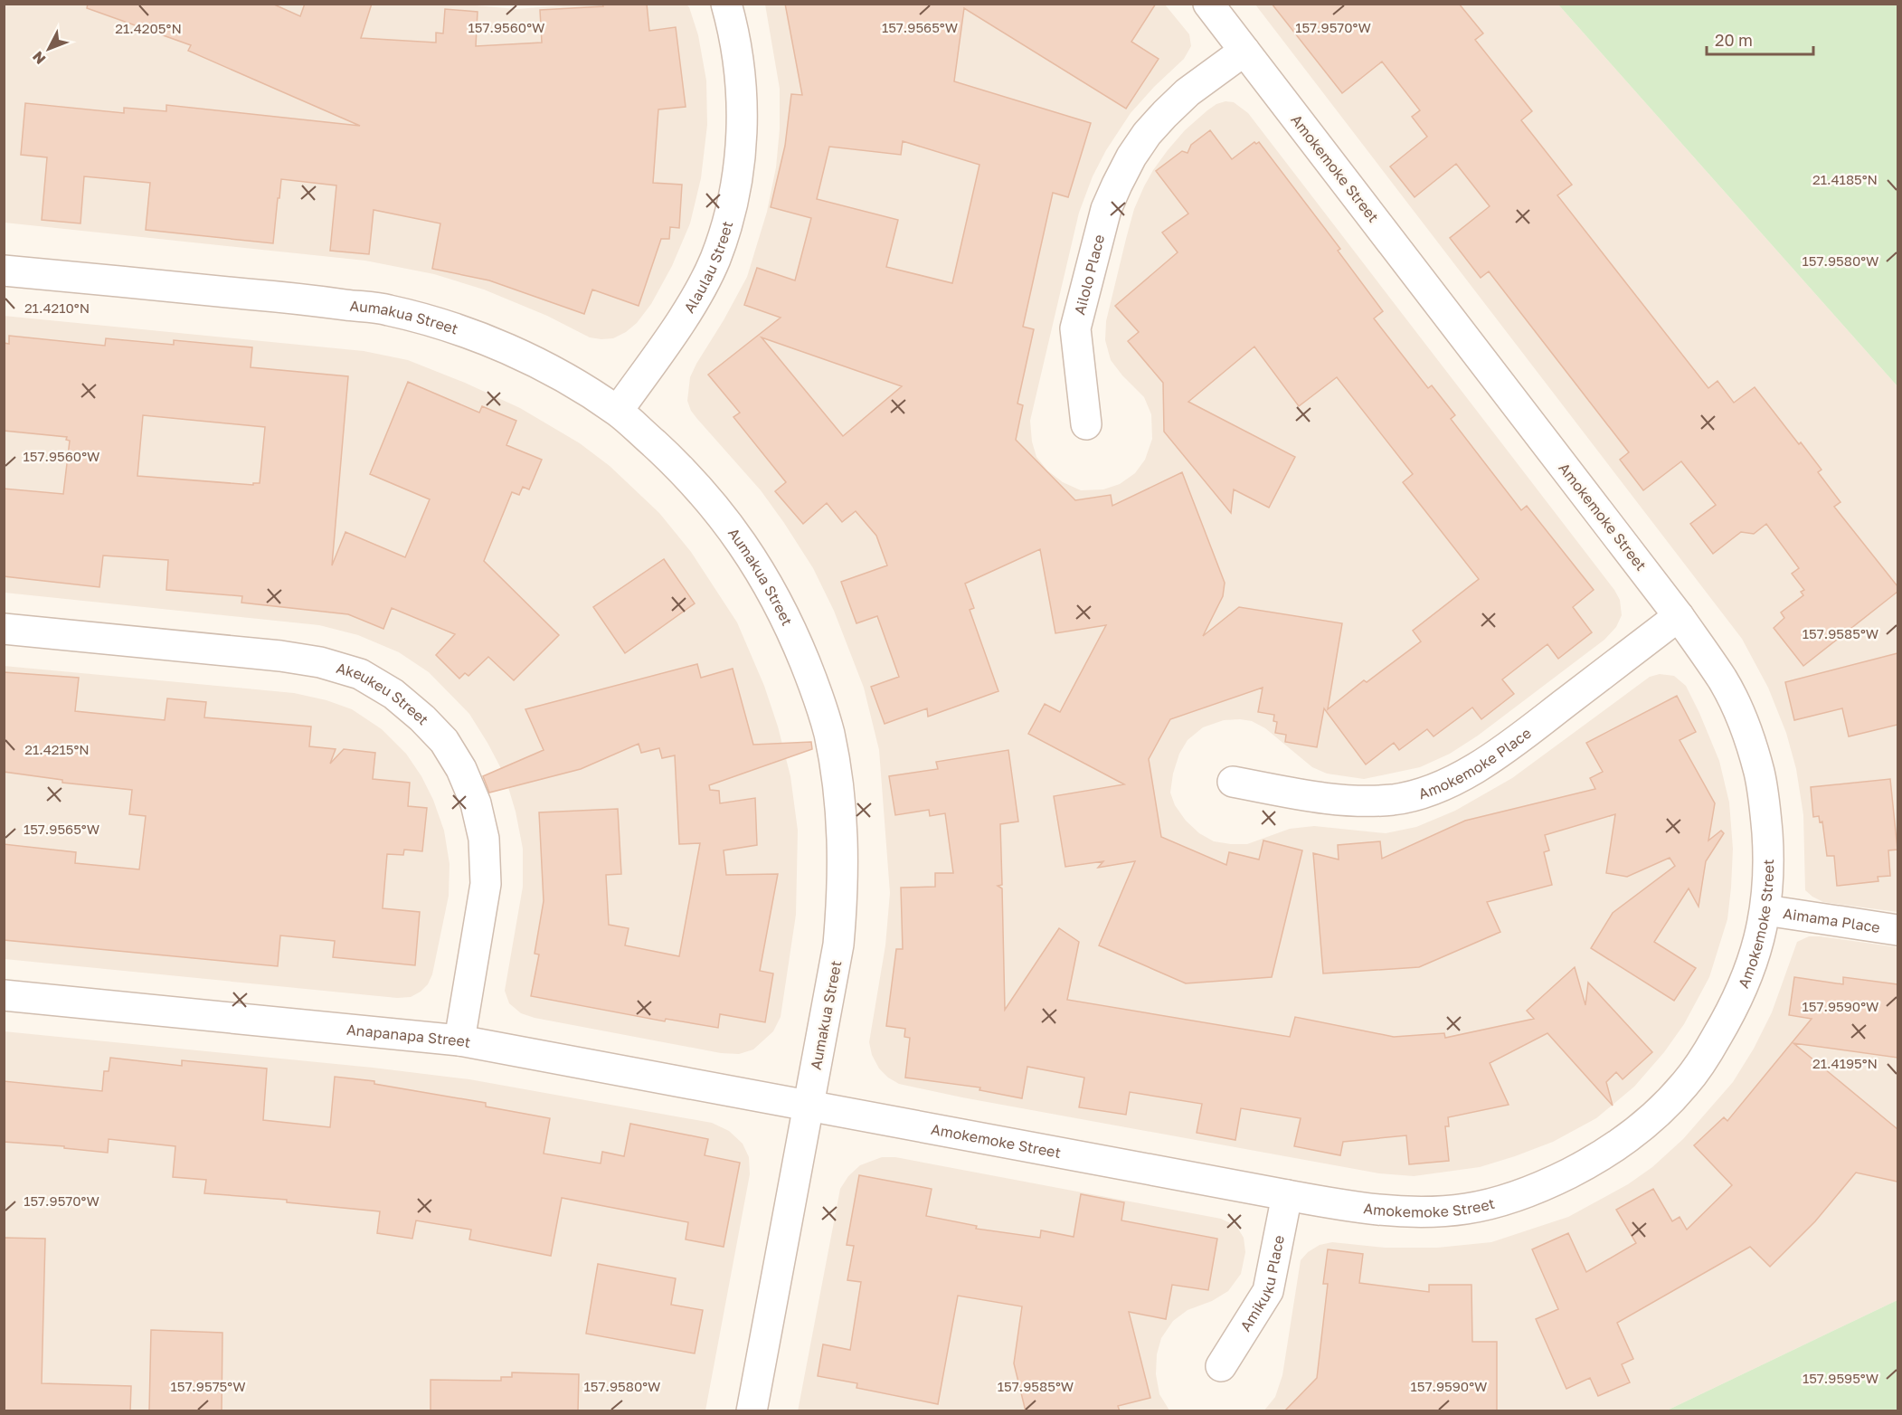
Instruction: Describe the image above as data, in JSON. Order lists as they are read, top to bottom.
{
  "streets": {
    "street": [
      "Amokemoke Street",
      "Alaulau Street",
      "Ailolo Place",
      "Aumakua Street",
      "Akeukeu Street",
      "Amokemoke Place",
      "Aimama Place",
      "Anapanapa Street",
      "Amikuku Place"
    ]
  },
  "crossings": [
    ["Amokemoke Street", "Ailolo Place"],
    ["Amokemoke Street", "Aumakua Street"],
    ["Amokemoke Street", "Amokemoke Place"],
    ["Amokemoke Street", "Aimama Place"],
    ["Amokemoke Street", "Anapanapa Street"],
    ["Amokemoke Street", "Amikuku Place"],
    ["Alaulau Street", "Aumakua Street"],
    ["Aumakua Street", "Anapanapa Street"],
    ["Akeukeu Street", "Anapanapa Street"]
  ],
  "scale_bar": "20 m",
  "north": "bottom left",
  "coordinates": [
    "157.9560°W",
    "157.9565°W",
    "157.9570°W",
    "21.4205°N",
    "21.4185°N",
    "157.9580°W",
    "21.4210°N",
    "157.9585°W",
    "21.4215°N",
    "157.9590°W",
    "21.4195°N",
    "157.9595°W",
    "157.9575°W"
  ]
}
